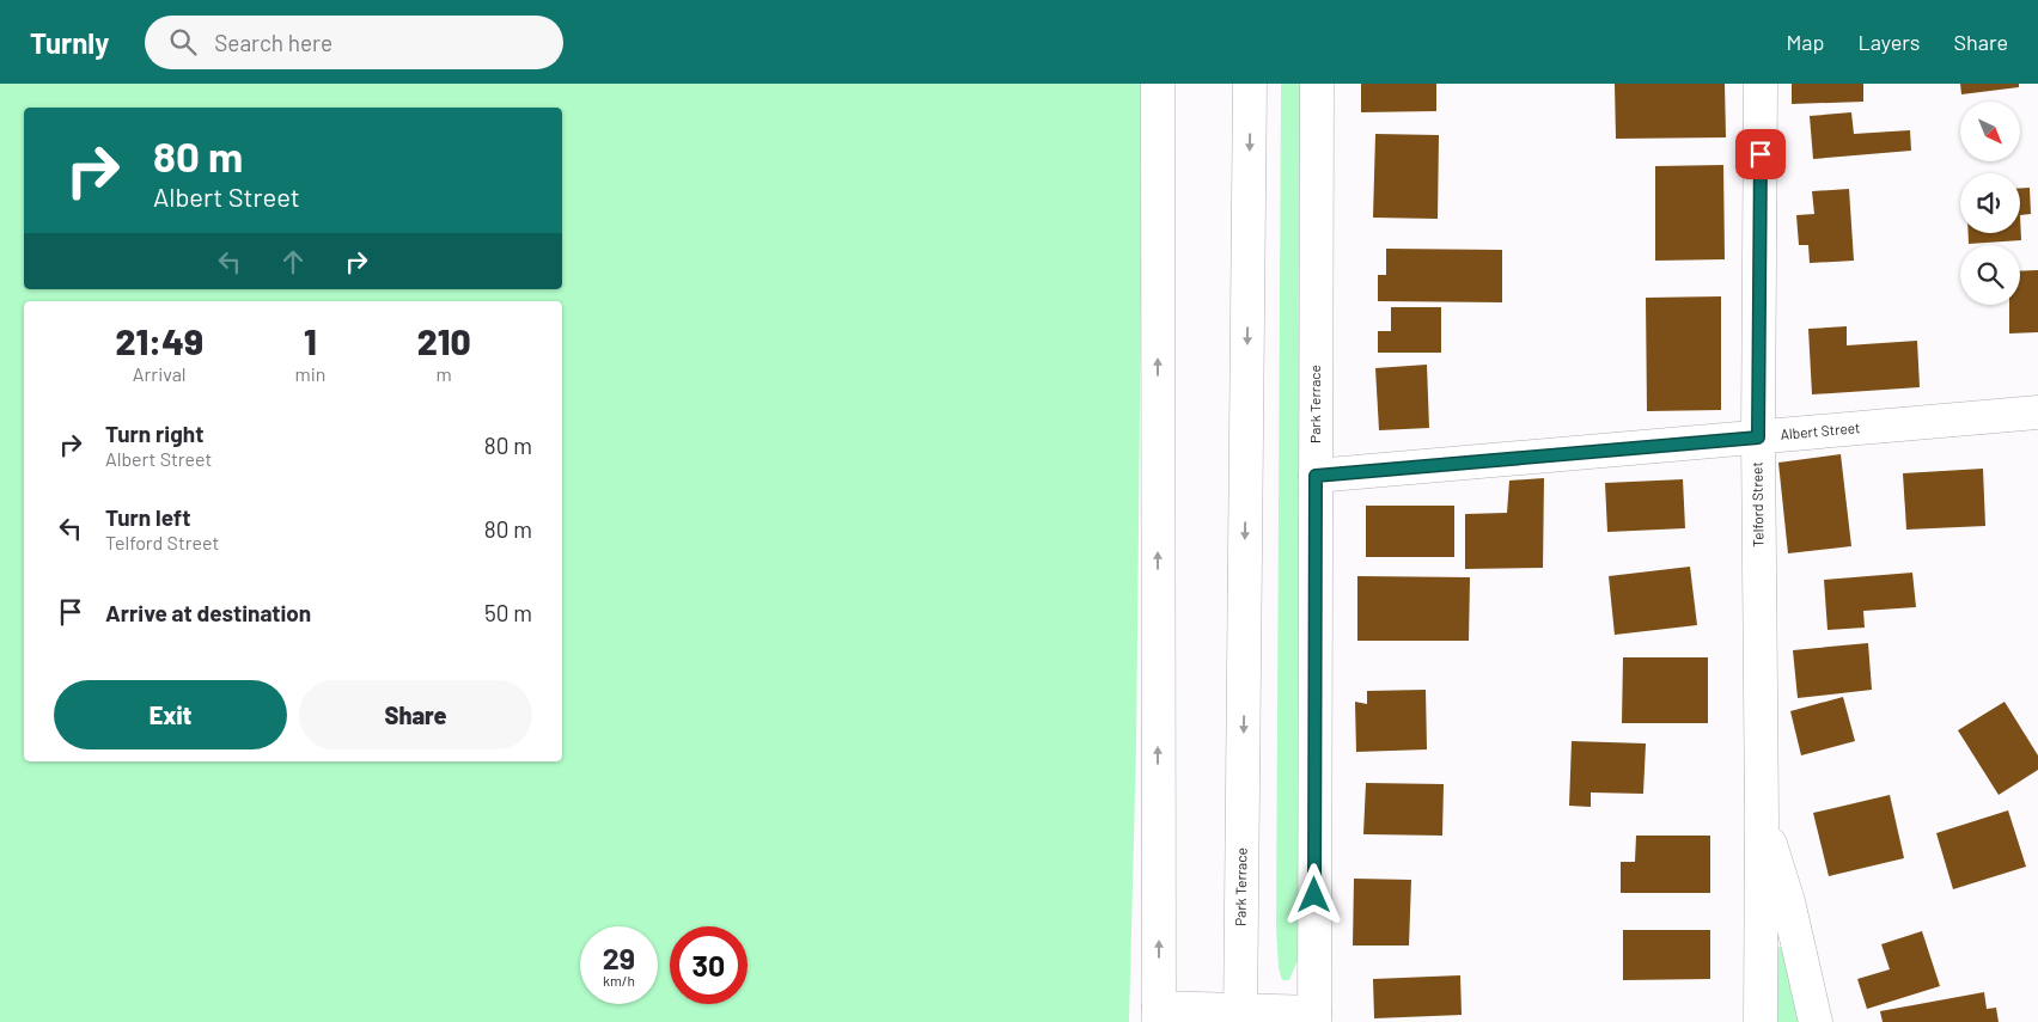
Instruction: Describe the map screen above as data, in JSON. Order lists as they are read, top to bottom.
{
  "streets": {
    "main road": ["Park Terrace", "Albert Street", "Telford Street"]
  },
  "crossings": [
    ["Park Terrace", "Albert Street"],
    ["Albert Street", "Telford Street"]
  ],
  "north": "bottom right",
  "page": {
    "header": "Turnly",
    "search": "Search here",
    "nav": ["Map", "Layers", "Share"],
    "turn": ["80 m", "Albert Street"],
    "eta": [
      "21:49",
      "Arrival",
      "1",
      "min",
      "210",
      "m"
    ],
    "list": [
      {
        "name": "Turn right",
        "note": "Albert Street",
        "value": "80 m"
      },
      {
        "name": "Turn left",
        "note": "Telford Street",
        "value": "80 m"
      },
      {
        "name": "Arrive at destination",
        "value": "50 m"
      }
    ],
    "buttons": ["Exit", "Share"],
    "speed": "29 km/h",
    "limit": "30"
  }
}
